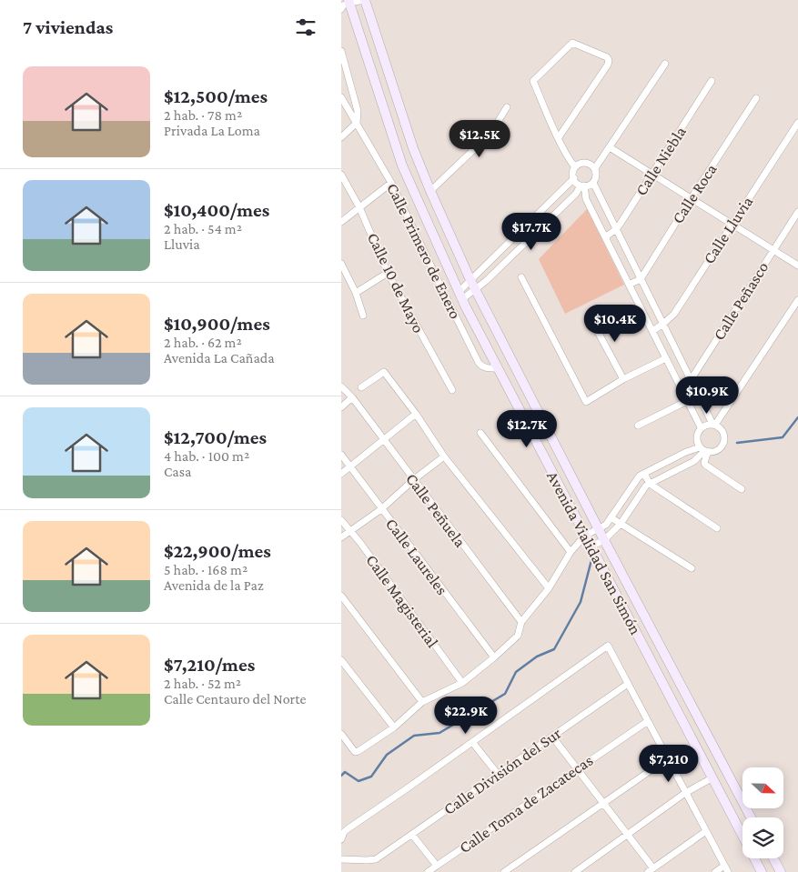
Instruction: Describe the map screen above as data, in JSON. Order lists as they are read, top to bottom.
{
  "streets": {
    "main road": ["Avenida Vialidad San Simón"],
    "street": [
      "Calle Niebla",
      "Calle Roca",
      "Calle Lluvia",
      "Calle Primero de Enero",
      "Calle 10 de Mayo",
      "Calle Peñasco",
      "Calle Peñuela",
      "Calle Laureles",
      "Calle Magisterial",
      "Calle División del Sur",
      "Calle Toma de Zacatecas"
    ]
  },
  "crossings": [
    ["Calle Primero de Enero", "Avenida Vialidad San Simón"]
  ],
  "north": "right",
  "page": {
    "heading": "7 viviendas",
    "list": [
      {
        "name": "$12,500/mes",
        "note": "2 hab. · 78 m² · Privada La Loma"
      },
      {
        "name": "$10,400/mes",
        "note": "2 hab. · 54 m² · Lluvia"
      },
      {
        "name": "$10,900/mes",
        "note": "2 hab. · 62 m² · Avenida La Cañada"
      },
      {
        "name": "$12,700/mes",
        "note": "4 hab. · 100 m² · Casa"
      },
      {
        "name": "$22,900/mes",
        "note": "5 hab. · 168 m² · Avenida de la Paz"
      },
      {
        "name": "$7,210/mes",
        "note": "2 hab. · 52 m² · Calle Centauro del Norte"
      }
    ],
    "price": [
      "$12.5K",
      "$17.7K",
      "$10.4K",
      "$10.9K",
      "$12.7K",
      "$22.9K",
      "$7,210"
    ]
  }
}
